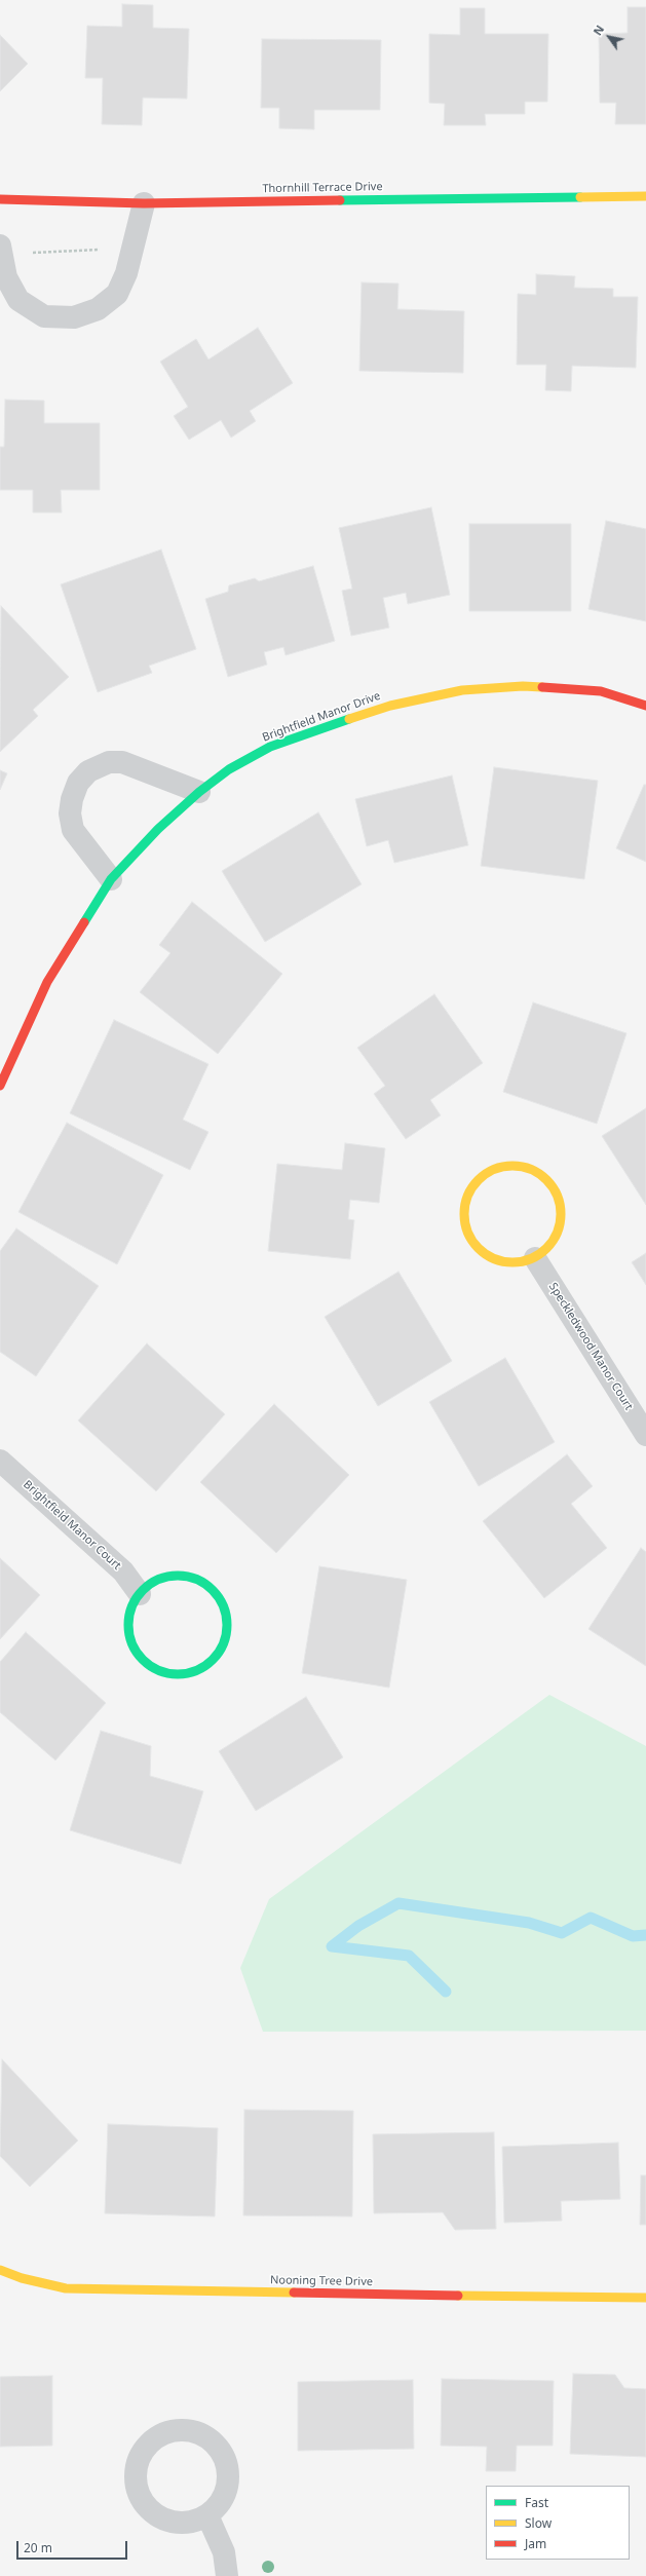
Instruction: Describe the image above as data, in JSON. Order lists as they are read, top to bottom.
{
  "streets": {
    "street": [
      "Thornhill Terrace Drive",
      "Brightfield Manor Drive",
      "Speckledwood Manor Court",
      "Brightfield Manor Court",
      "Nooning Tree Drive"
    ]
  },
  "legend": ["Fast", "Slow", "Jam"],
  "scale_bar": "20 m",
  "north": "top left"
}
